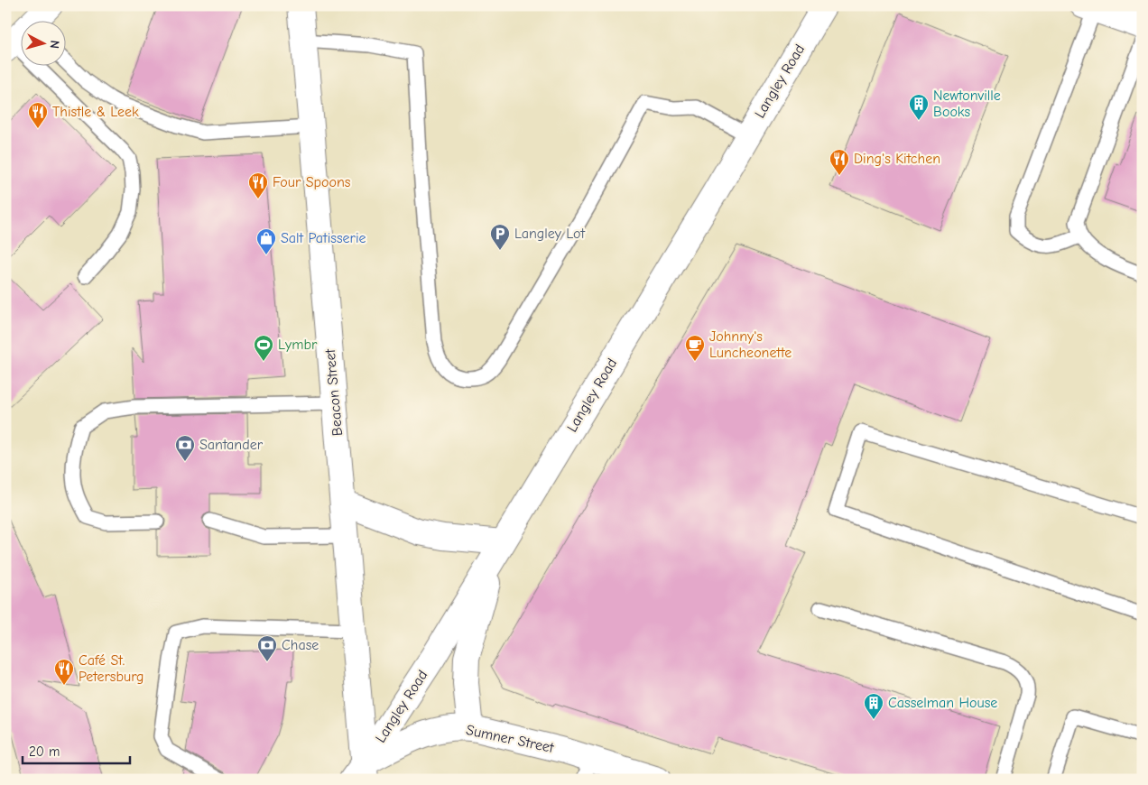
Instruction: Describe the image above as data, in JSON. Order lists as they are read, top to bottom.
{
  "streets": {
    "street": ["Langley Road", "Beacon Street", "Sumner Street"]
  },
  "crossings": [
    ["Langley Road", "Beacon Street"],
    ["Langley Road", "Sumner Street"],
    ["Beacon Street", "Sumner Street"]
  ],
  "places": {
    "building": ["Newtonville Books", "Casselman House"],
    "restaurant": [
      "Thistle & Leek",
      "Ding's Kitchen",
      "Four Spoons",
      "Café St. Petersburg"
    ],
    "parking": ["Langley Lot"],
    "shop": ["Salt Patisserie"],
    "sports": ["Lymbr"],
    "cafe": ["Johnny's Luncheonette"],
    "bank": ["Santander", "Chase"]
  },
  "scale_bar": "20 m",
  "north": "right"
}
